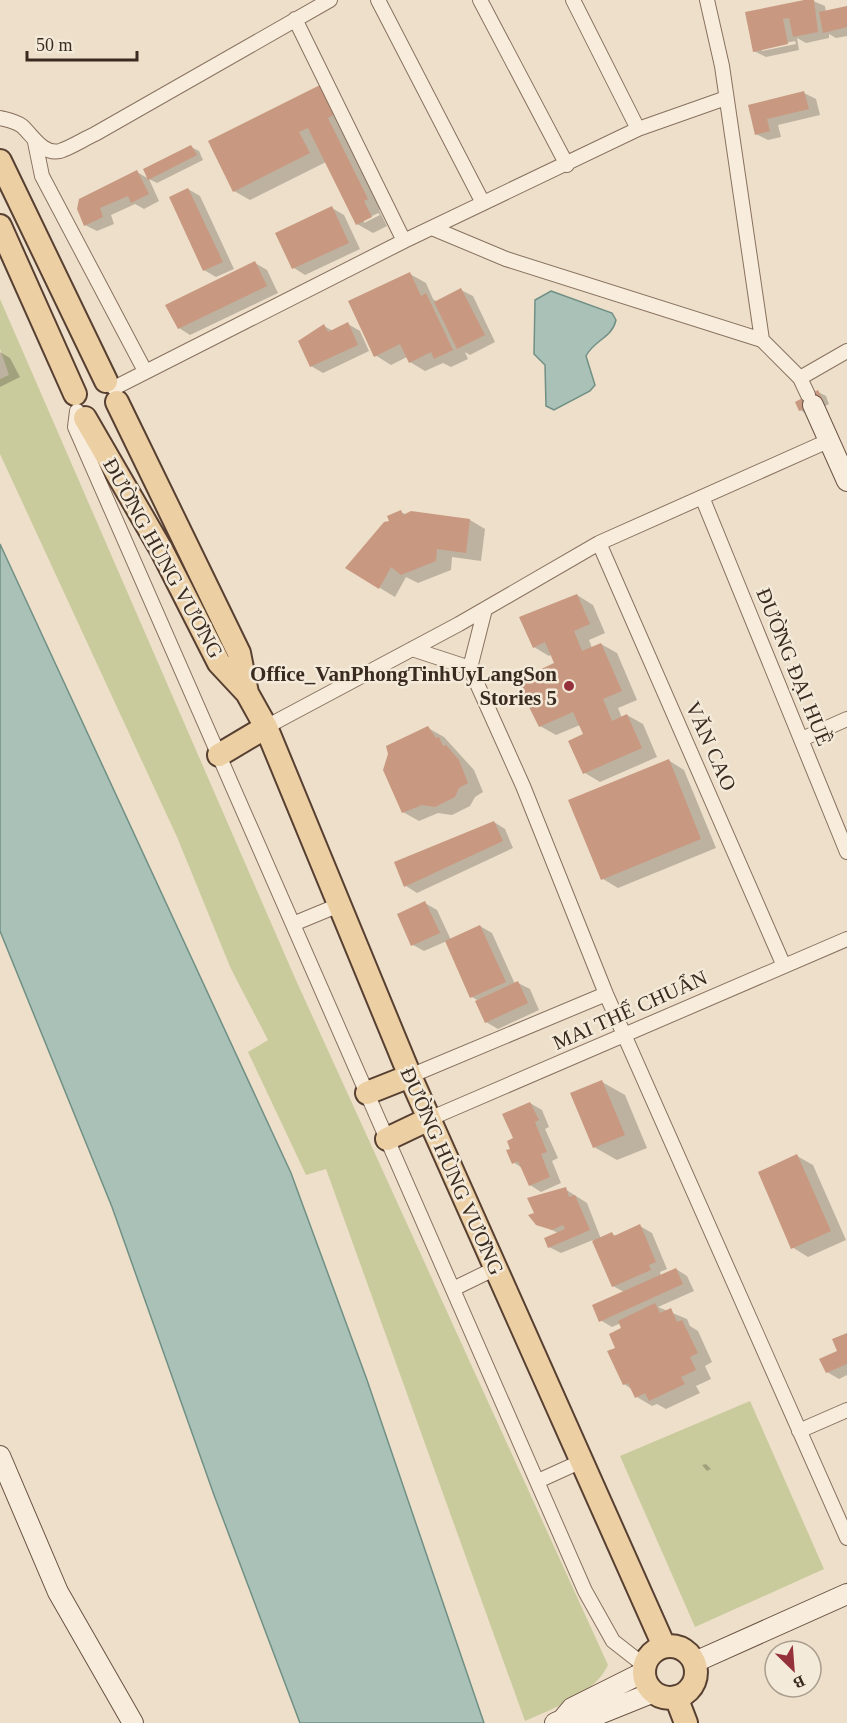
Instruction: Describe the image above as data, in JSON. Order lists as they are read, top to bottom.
{
  "streets": {
    "main road": ["ĐƯỜNG HÙNG VƯƠNG"],
    "street": ["ĐƯỜNG ĐẠI HUỀ", "VĂN CAO", "MAI THẾ CHUẨN"]
  },
  "crossings": [
    ["ĐƯỜNG HÙNG VƯƠNG", "MAI THẾ CHUẨN"],
    ["VĂN CAO", "MAI THẾ CHUẨN"]
  ],
  "places": ["Office_VanPhongTinhUyLangSon Stories 5"],
  "scale_bar": "50 m",
  "north": "bottom right"
}
